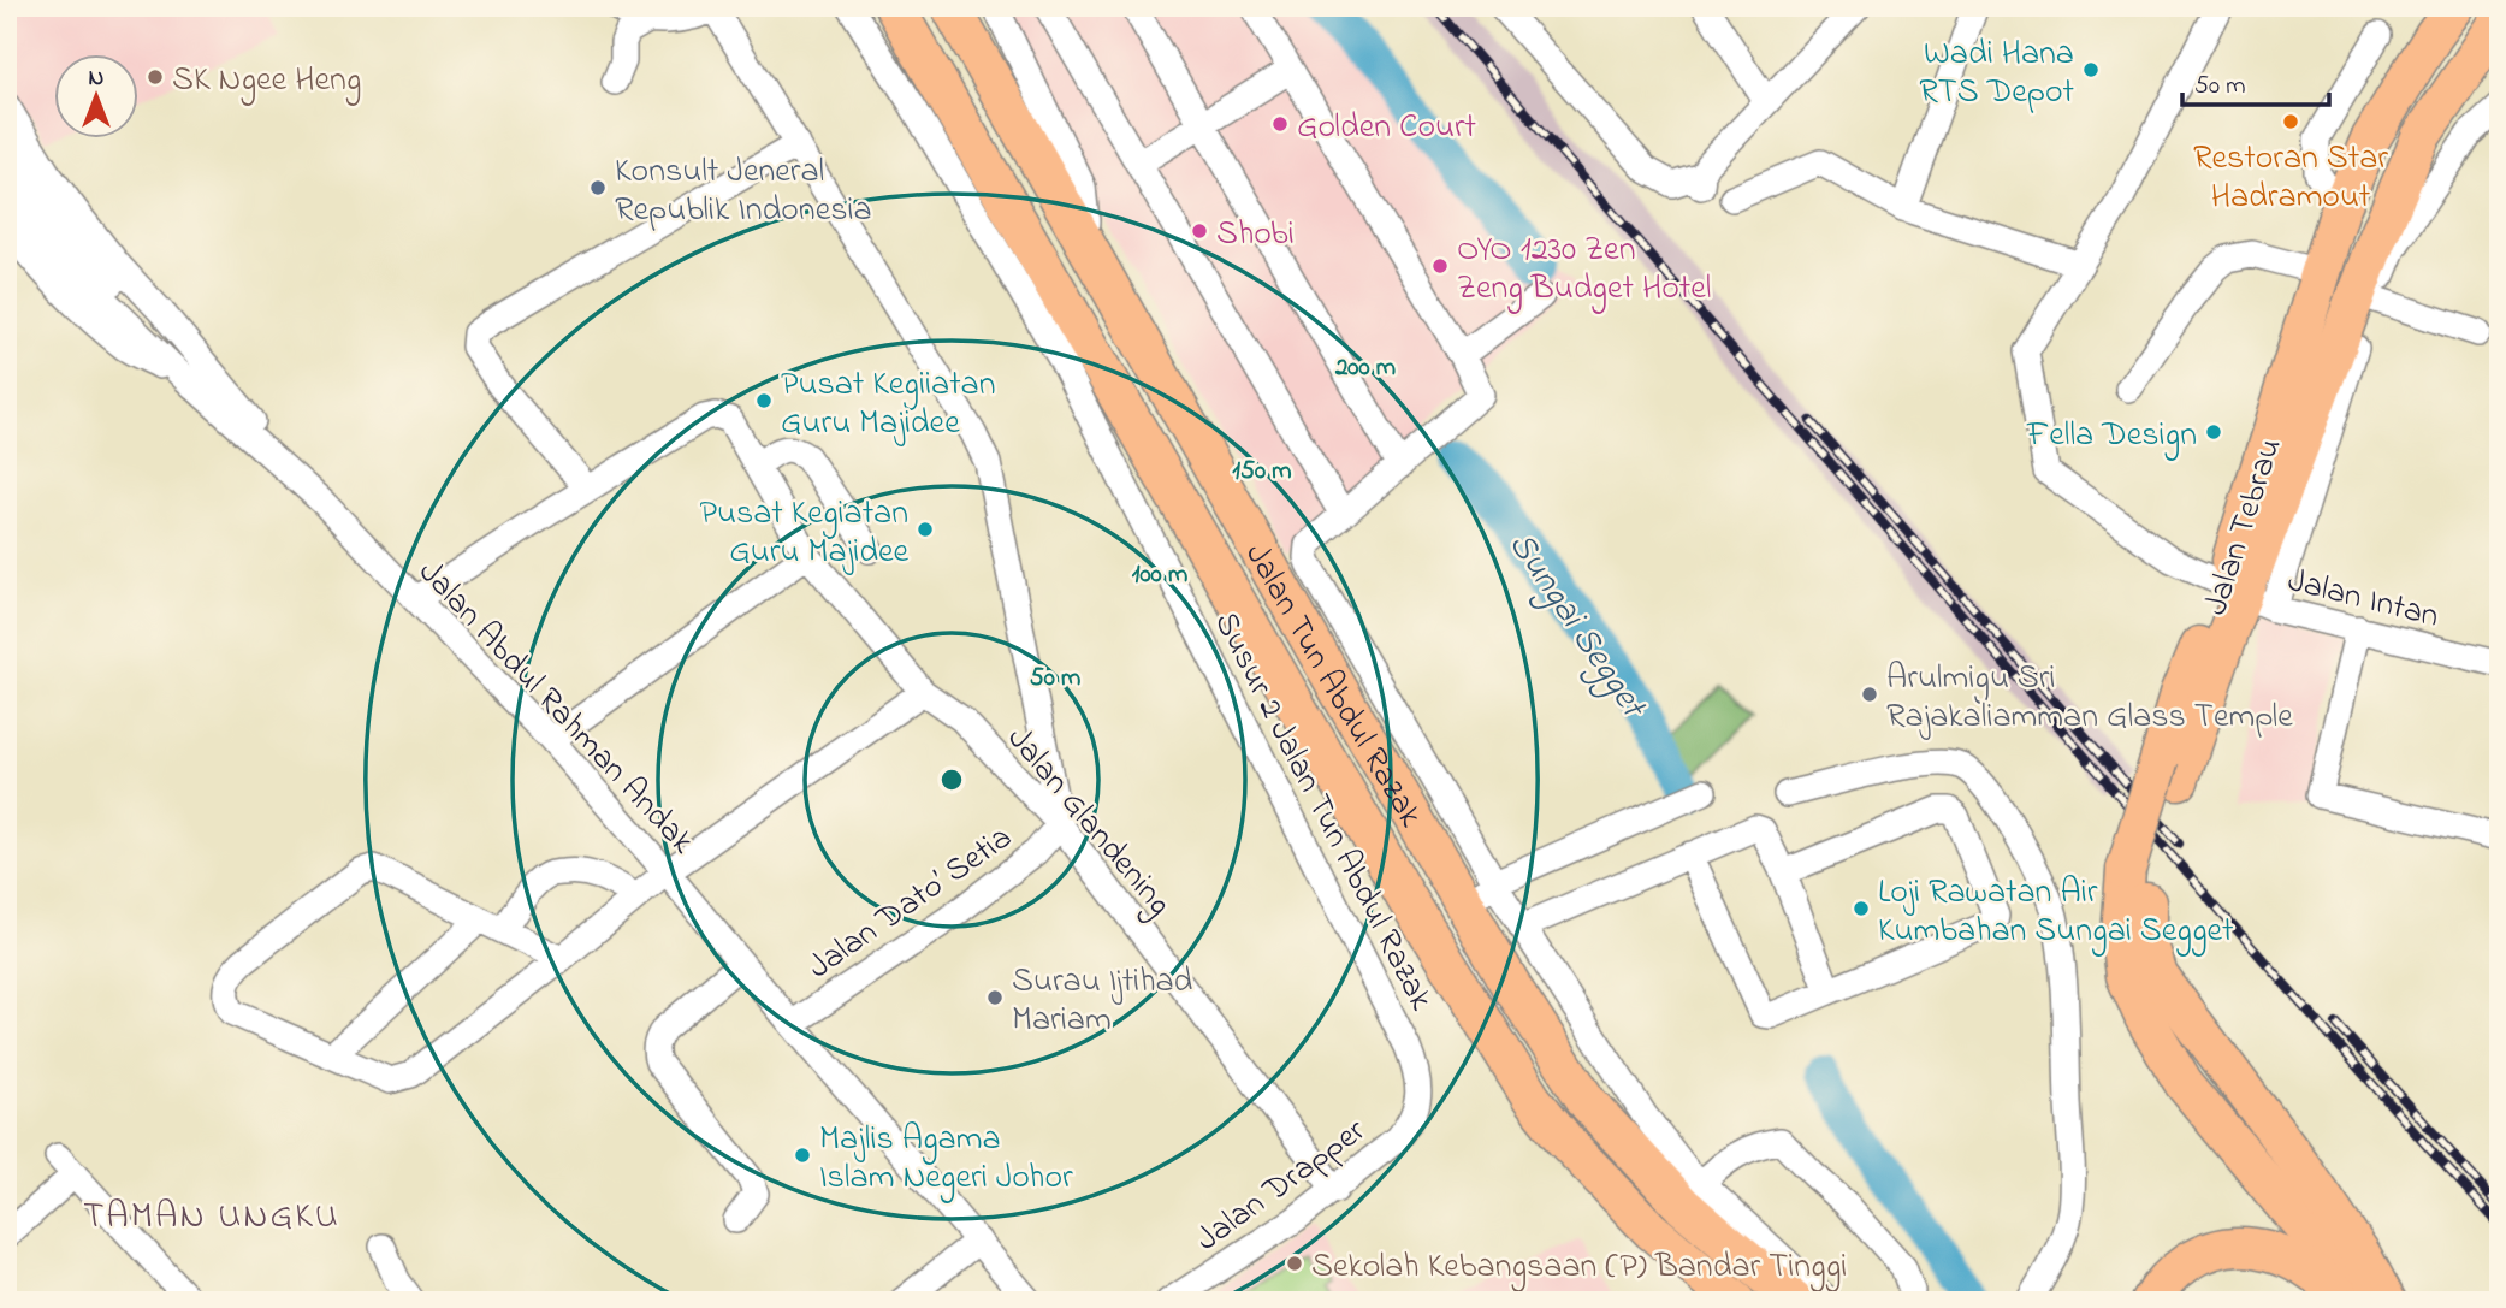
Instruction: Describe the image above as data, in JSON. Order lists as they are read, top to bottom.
{
  "streets": {
    "highway": ["Jalan Tebrau", "Jalan Tun Abdul Razak"],
    "street": [
      "Jalan Intan",
      "Jalan Abdul Rahman Andak",
      "Susur 2 Jalan Tun Abdul Razak",
      "Jalan Glandening",
      "Jalan Dato’ Setia",
      "Jalan Drapper"
    ]
  },
  "crossings": [
    ["Jalan Tebrau", "Jalan Intan"],
    ["Jalan Abdul Rahman Andak", "Jalan Dato’ Setia"],
    ["Susur 2 Jalan Tun Abdul Razak", "Jalan Drapper"],
    ["Jalan Glandening", "Jalan Dato’ Setia"],
    ["Jalan Glandening", "Jalan Drapper"]
  ],
  "districts": ["TAMAN UNGKU"],
  "water": ["Sungai Segget"],
  "places": [
    "Wadi Hana RTS Depot",
    "SK Ngee Heng",
    "Restoran Star Hadramout",
    "Golden Court",
    "Konsult Jeneral Republik Indonesia",
    "Shobi",
    "OYO 1230 Zen Zeng Budget Hotel",
    "Pusat Kegiiatan Guru Majidee",
    "Fella Design",
    "Pusat Kegiatan Guru Majidee",
    "Arulmigu Sri Rajakaliamman Glass Temple",
    "Loji Rawatan Air Kumbahan Sungai Segget",
    "Surau Ijtihad Mariam",
    "Majlis Agama Islam Negeri Johor",
    "Sekolah Kebangsaan (P) Bandar Tinggi"
  ],
  "scale_bar": "50 m",
  "north": "top",
  "rings": [
    "200 m",
    "150 m",
    "100 m",
    "50 m"
  ]
}
